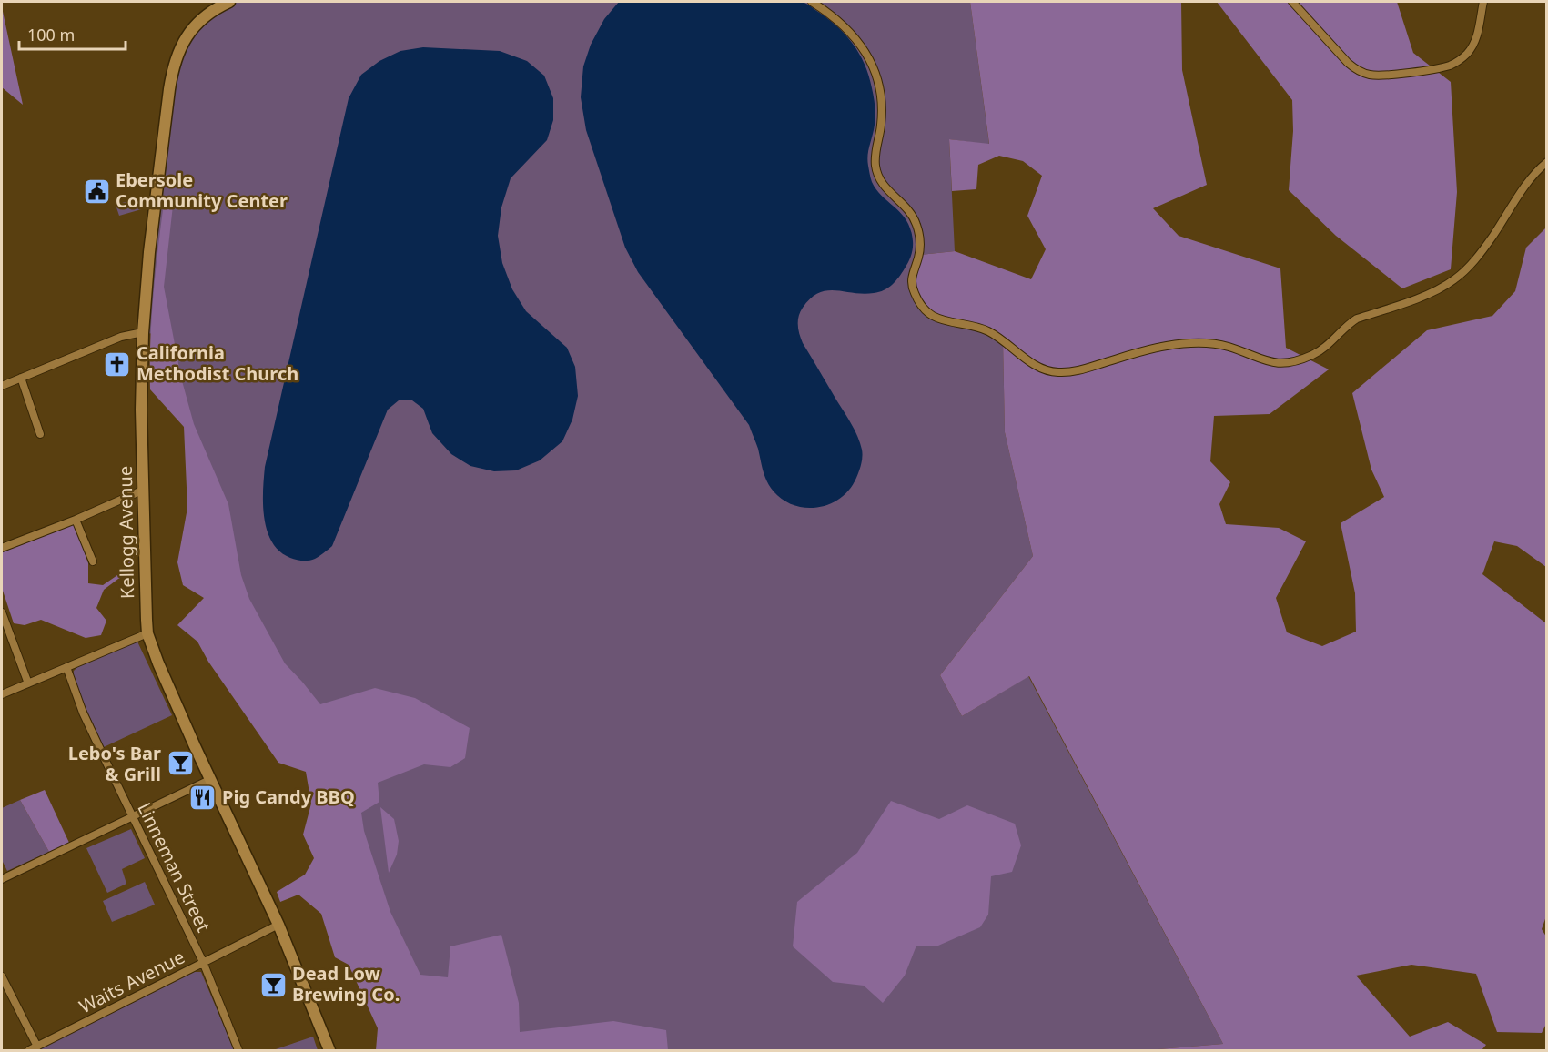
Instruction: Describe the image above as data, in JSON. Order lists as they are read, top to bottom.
{
  "streets": {
    "main road": ["Kellogg Avenue"],
    "street": ["Linneman Street", "Waits Avenue"]
  },
  "crossings": [
    ["Kellogg Avenue", "Waits Avenue"],
    ["Linneman Street", "Waits Avenue"]
  ],
  "places": {
    "public building": ["Ebersole Community Center"],
    "church": ["California Methodist Church"],
    "bar": ["Lebo's Bar & Grill", "Dead Low Brewing Co."],
    "restaurant": ["Pig Candy BBQ"]
  },
  "scale_bar": "100 m"
}
